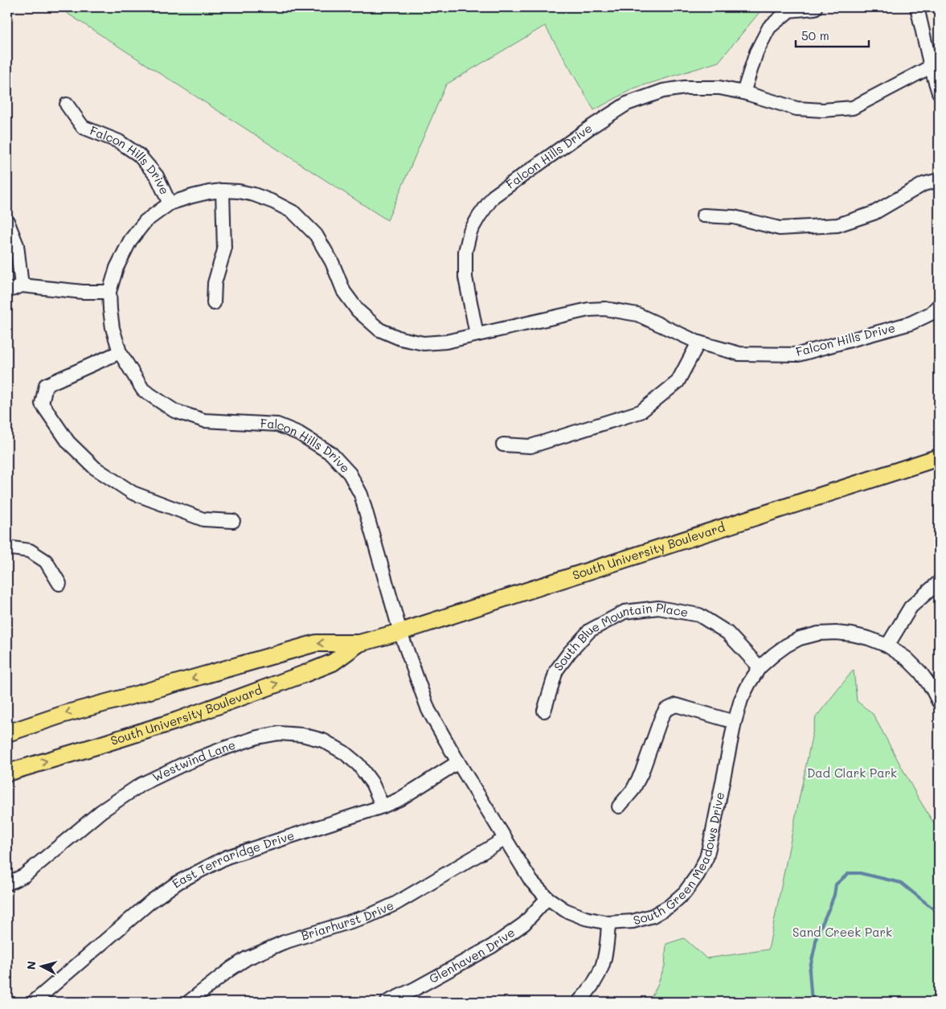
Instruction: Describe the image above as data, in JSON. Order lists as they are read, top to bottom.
{
  "streets": {
    "main road": ["South University Boulevard"],
    "street": [
      "Falcon Hills Drive",
      "South Blue Mountain Place",
      "Westwind Lane",
      "South Green Meadows Drive",
      "East Terraridge Drive",
      "Briarhurst Drive",
      "Glenhaven Drive"
    ]
  },
  "crossings": [
    ["Falcon Hills Drive", "South University Boulevard"],
    ["Falcon Hills Drive", "South Green Meadows Drive"],
    ["South University Boulevard", "South Green Meadows Drive"],
    ["South Blue Mountain Place", "South Green Meadows Drive"],
    ["Westwind Lane", "East Terraridge Drive"],
    ["South Green Meadows Drive", "East Terraridge Drive"],
    ["South Green Meadows Drive", "Briarhurst Drive"],
    ["South Green Meadows Drive", "Glenhaven Drive"]
  ],
  "parks": ["Dad Clark Park", "Sand Creek Park"],
  "scale_bar": "50 m",
  "north": "left"
}
